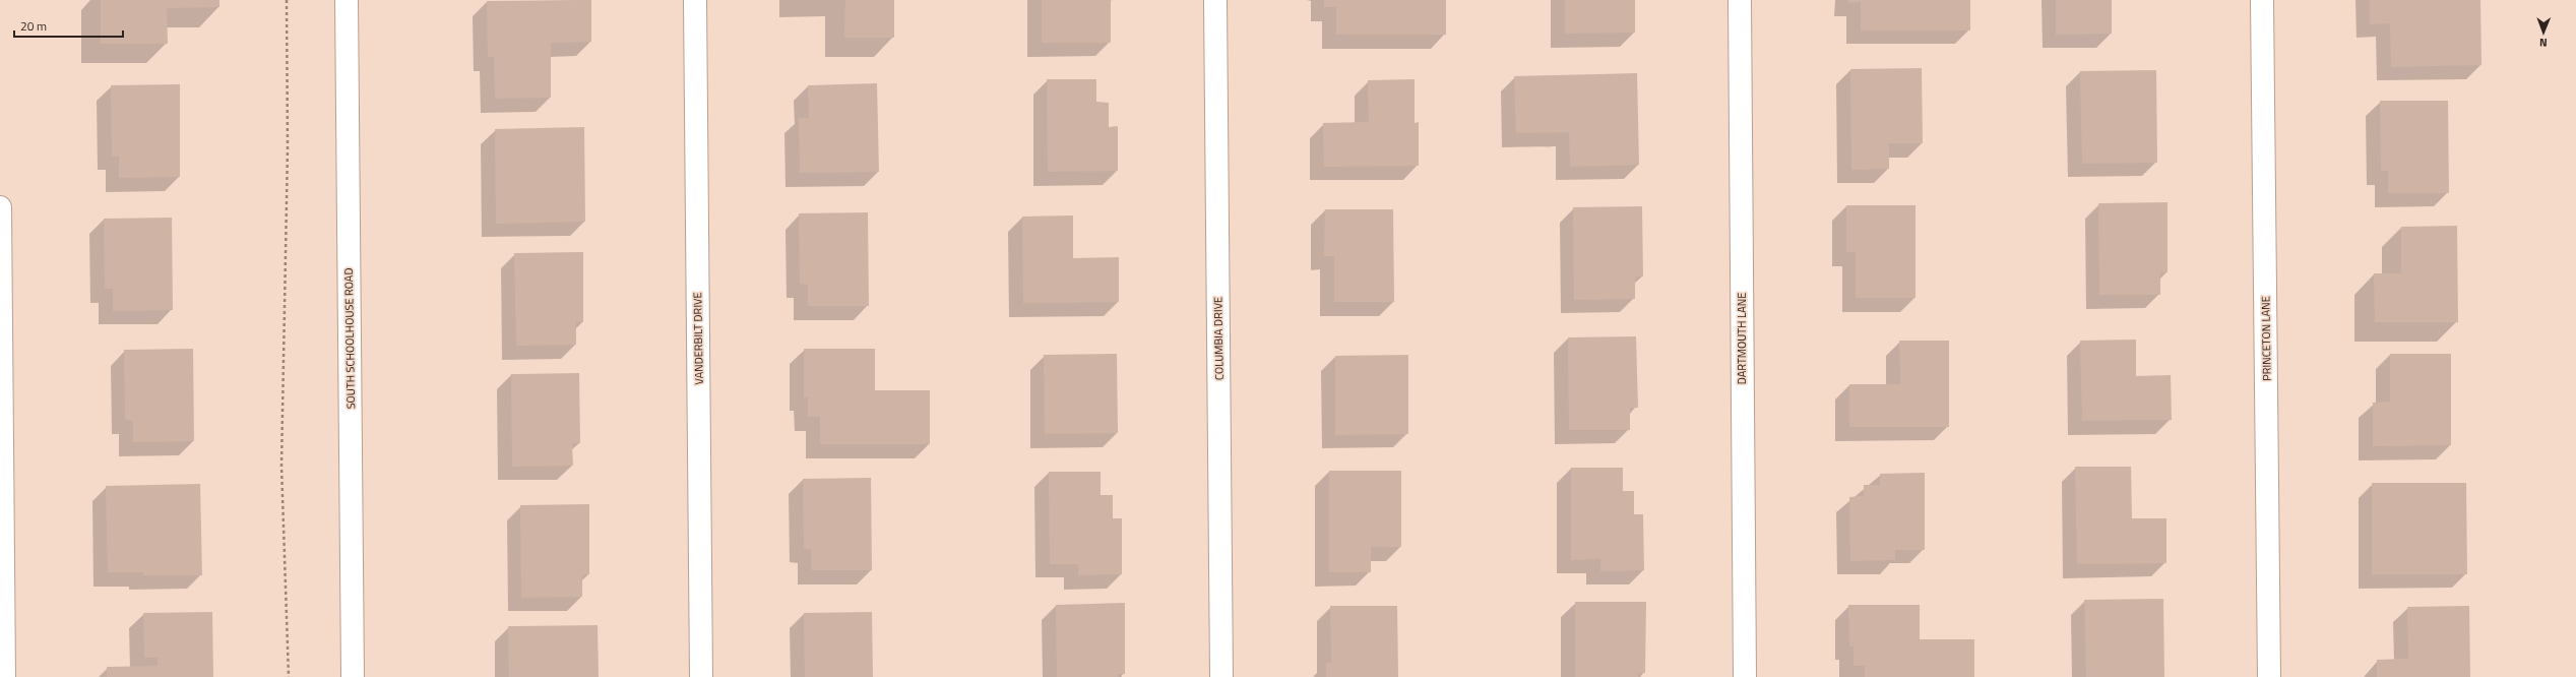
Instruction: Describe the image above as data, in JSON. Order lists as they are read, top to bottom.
{
  "streets": {
    "street": [
      "SOUTH SCHOOLHOUSE ROAD",
      "VANDERBILT DRIVE",
      "COLUMBIA DRIVE",
      "DARTMOUTH LANE",
      "PRINCETON LANE"
    ]
  },
  "scale_bar": "20 m",
  "north": "bottom"
}
